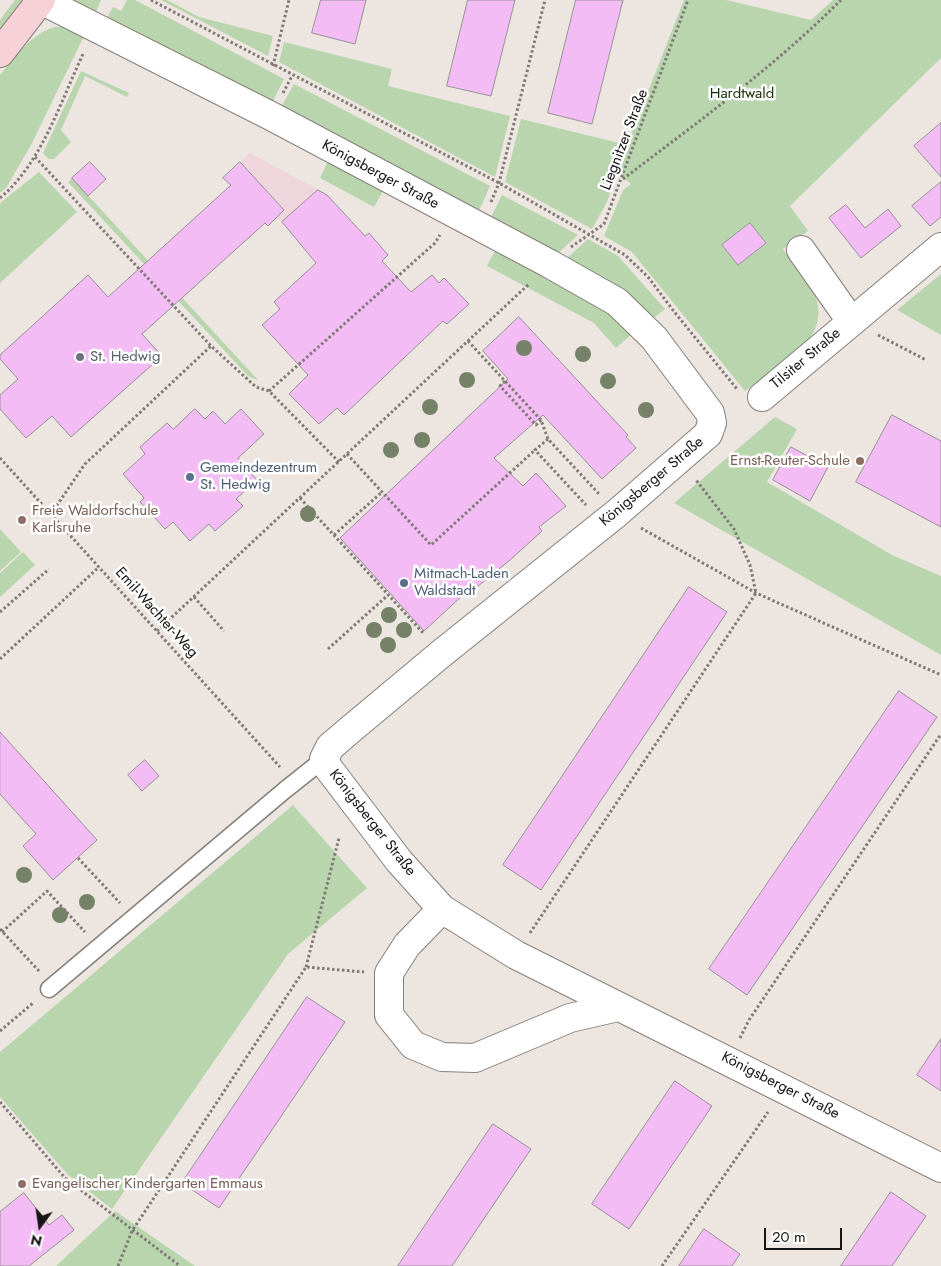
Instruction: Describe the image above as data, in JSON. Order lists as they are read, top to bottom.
{
  "streets": {
    "street": ["Königsberger Straße", "Tilsiter Straße"],
    "path": ["Liegnitzer Straße", "Emil-Wachter-Weg"]
  },
  "crossings": [
    ["Liegnitzer Straße", "Königsberger Straße"],
    ["Liegnitzer Straße", "Emil-Wachter-Weg"]
  ],
  "parks": ["Hardtwald"],
  "places": [
    "St. Hedwig",
    "Ernst-Reuter-Schule",
    "Gemeindezentrum St. Hedwig",
    "Freie Waldorfschule Karlsruhe",
    "Mitmach-Laden Waldstadt",
    "Evangelischer Kindergarten Emmaus"
  ],
  "scale_bar": "20 m",
  "north": "bottom"
}
